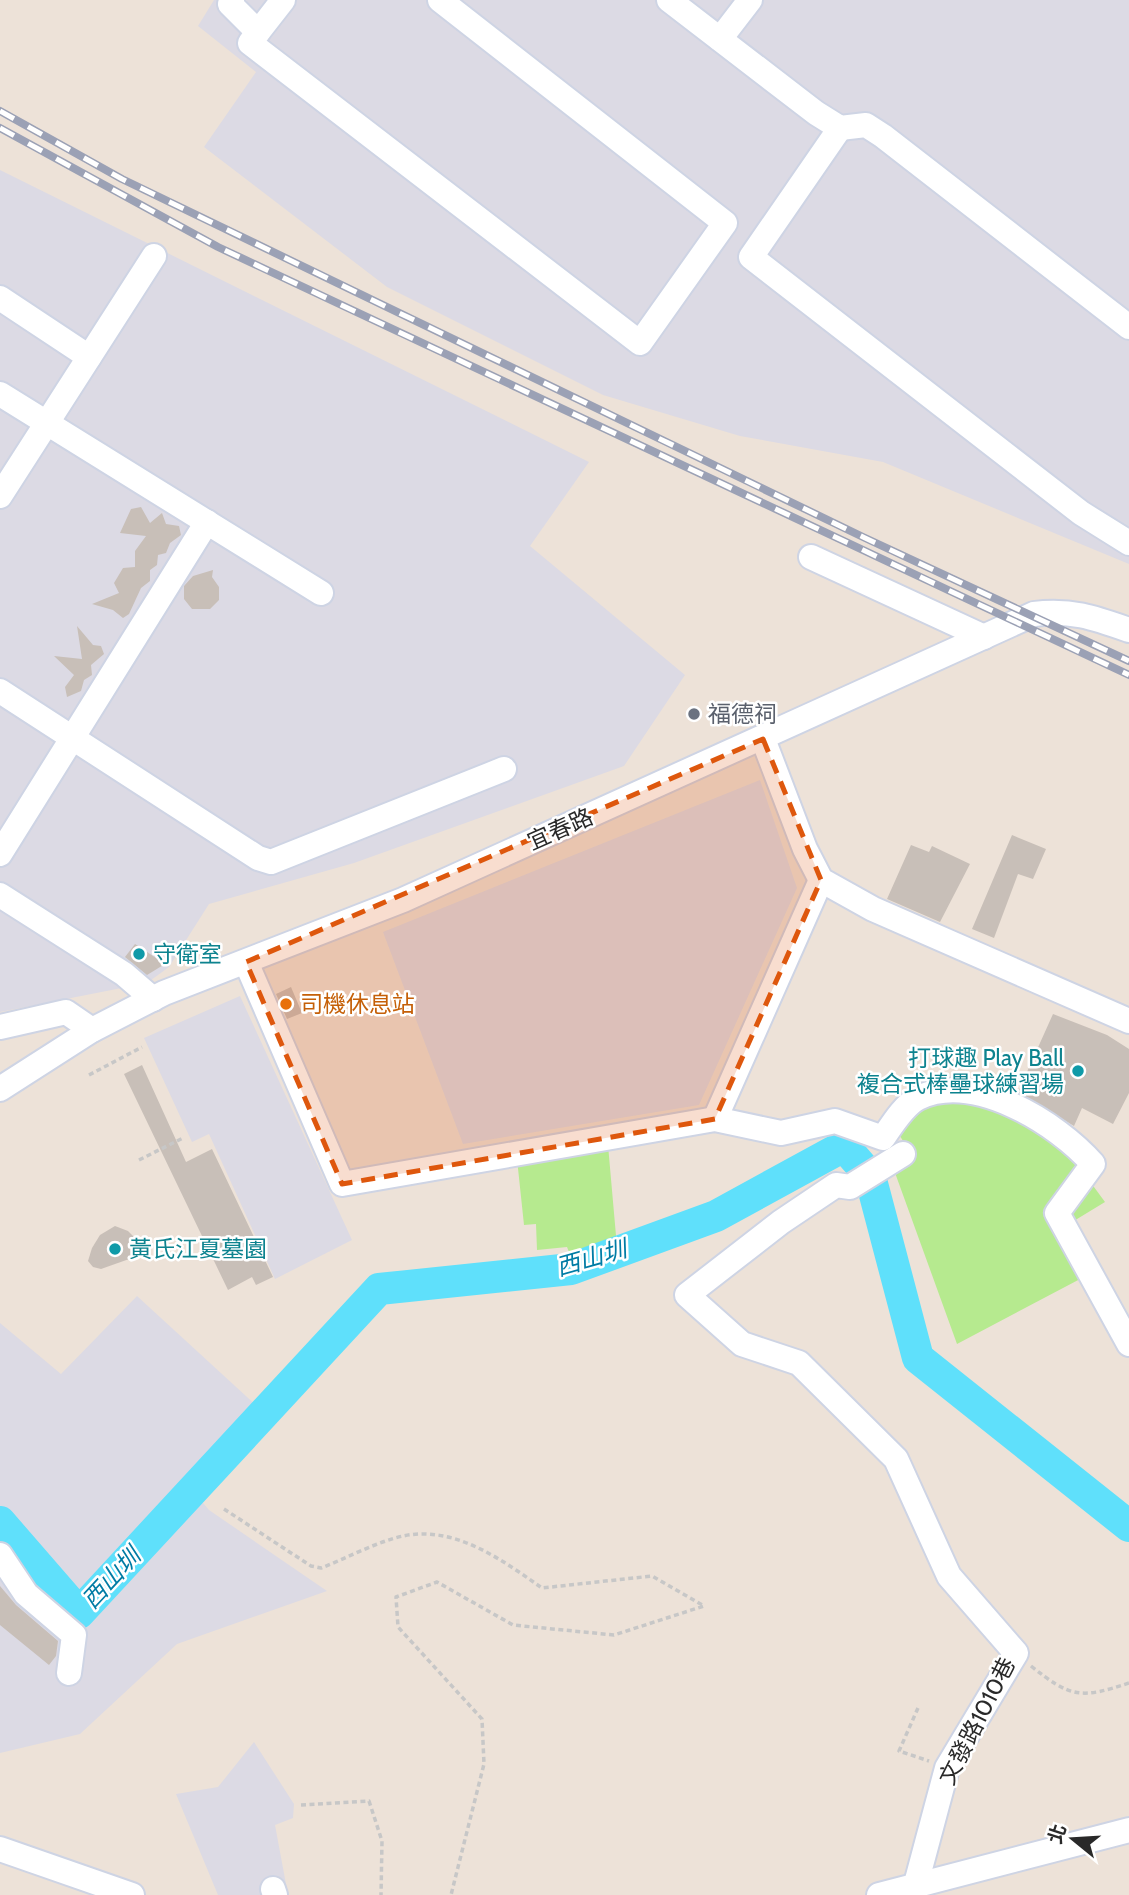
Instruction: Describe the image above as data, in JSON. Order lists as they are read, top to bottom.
{
  "streets": {
    "street": ["宜春路", "文發路1010巷"]
  },
  "water": ["西山圳"],
  "places": [
    "福德祠",
    "守衛室",
    "司機休息站",
    "打球趣 Play Ball 複合式棒壘球練習場",
    "黃氏江夏墓園"
  ],
  "north": "left"
}
